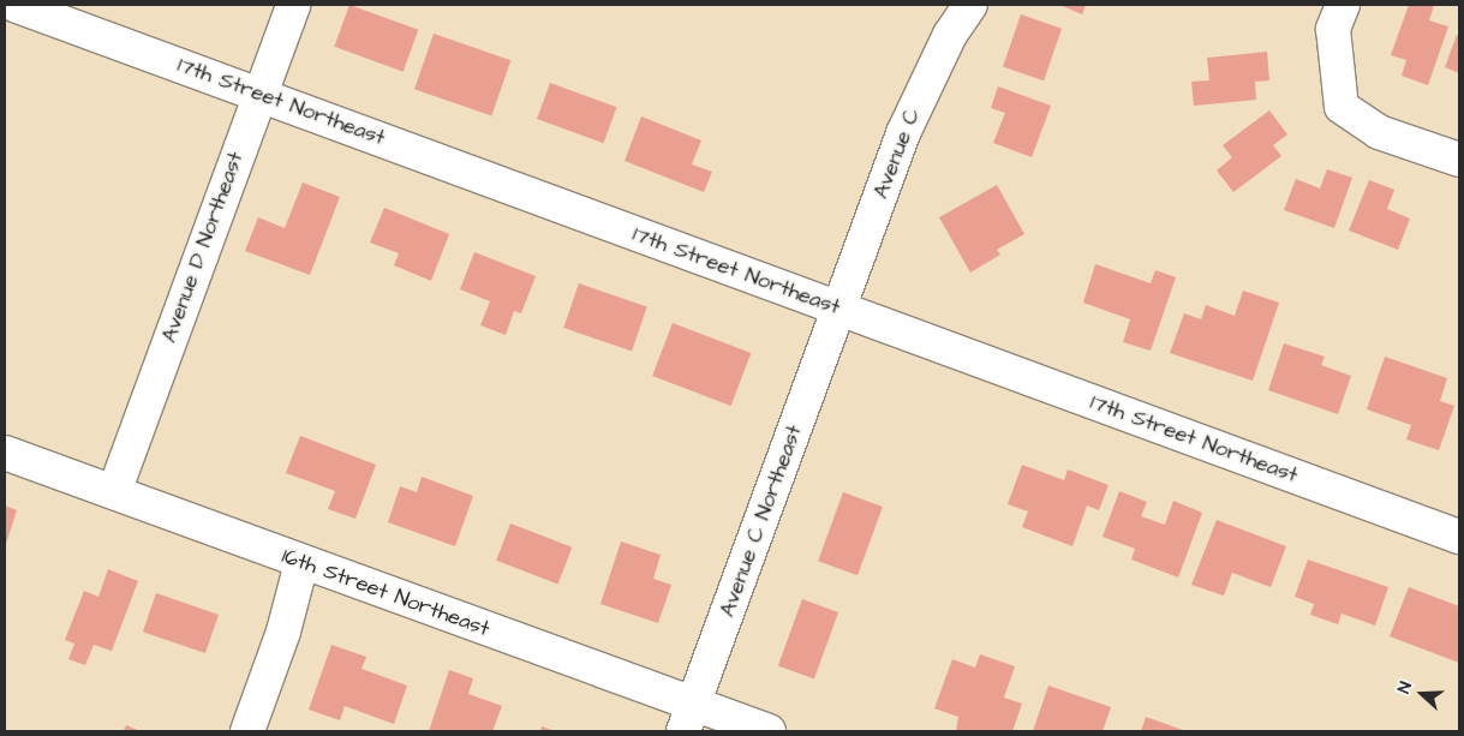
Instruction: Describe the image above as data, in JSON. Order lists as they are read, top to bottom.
{
  "streets": {
    "street": [
      "17th Street Northeast",
      "Avenue C",
      "Avenue D Northeast",
      "Avenue C Northeast",
      "16th Street Northeast"
    ]
  },
  "crossings": [
    ["17th Street Northeast", "Avenue C"],
    ["17th Street Northeast", "Avenue D Northeast"],
    ["17th Street Northeast", "Avenue C Northeast"],
    ["Avenue C", "Avenue C Northeast"],
    ["Avenue D Northeast", "16th Street Northeast"],
    ["Avenue C Northeast", "16th Street Northeast"]
  ],
  "north": "left"
}
